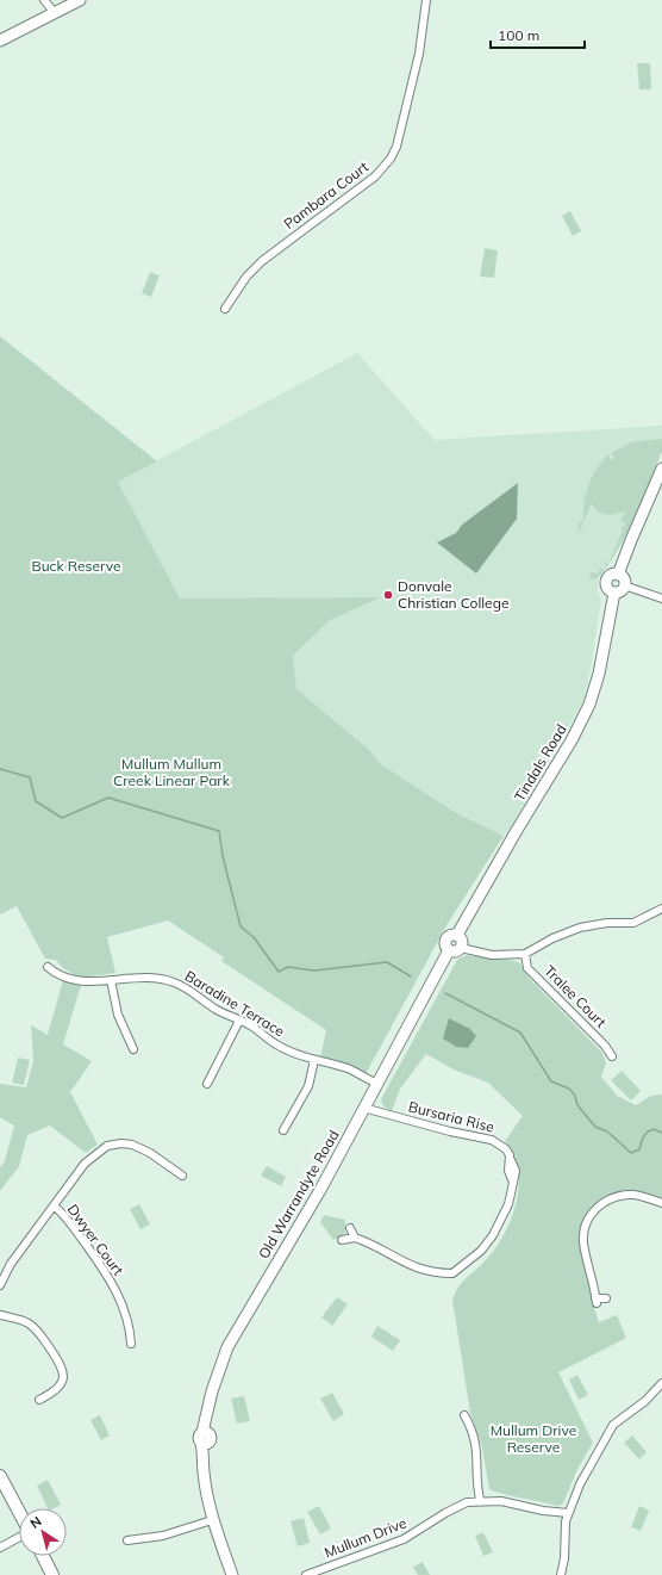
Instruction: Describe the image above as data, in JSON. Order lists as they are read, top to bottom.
{
  "streets": {
    "main road": ["Tindals Road", "Old Warrandyte Road"],
    "street": [
      "Pambara Court",
      "Tralee Court",
      "Baradine Terrace",
      "Bursaria Rise",
      "Dwyer Court",
      "Mullum Drive"
    ]
  },
  "crossings": [
    ["Tindals Road", "Old Warrandyte Road"],
    ["Baradine Terrace", "Old Warrandyte Road"],
    ["Bursaria Rise", "Old Warrandyte Road"]
  ],
  "parks": ["Buck Reserve", "Mullum Mullum Creek Linear Park", "Mullum Drive Reserve"],
  "places": ["Donvale Christian College"],
  "scale_bar": "100 m",
  "north": "top left"
}
